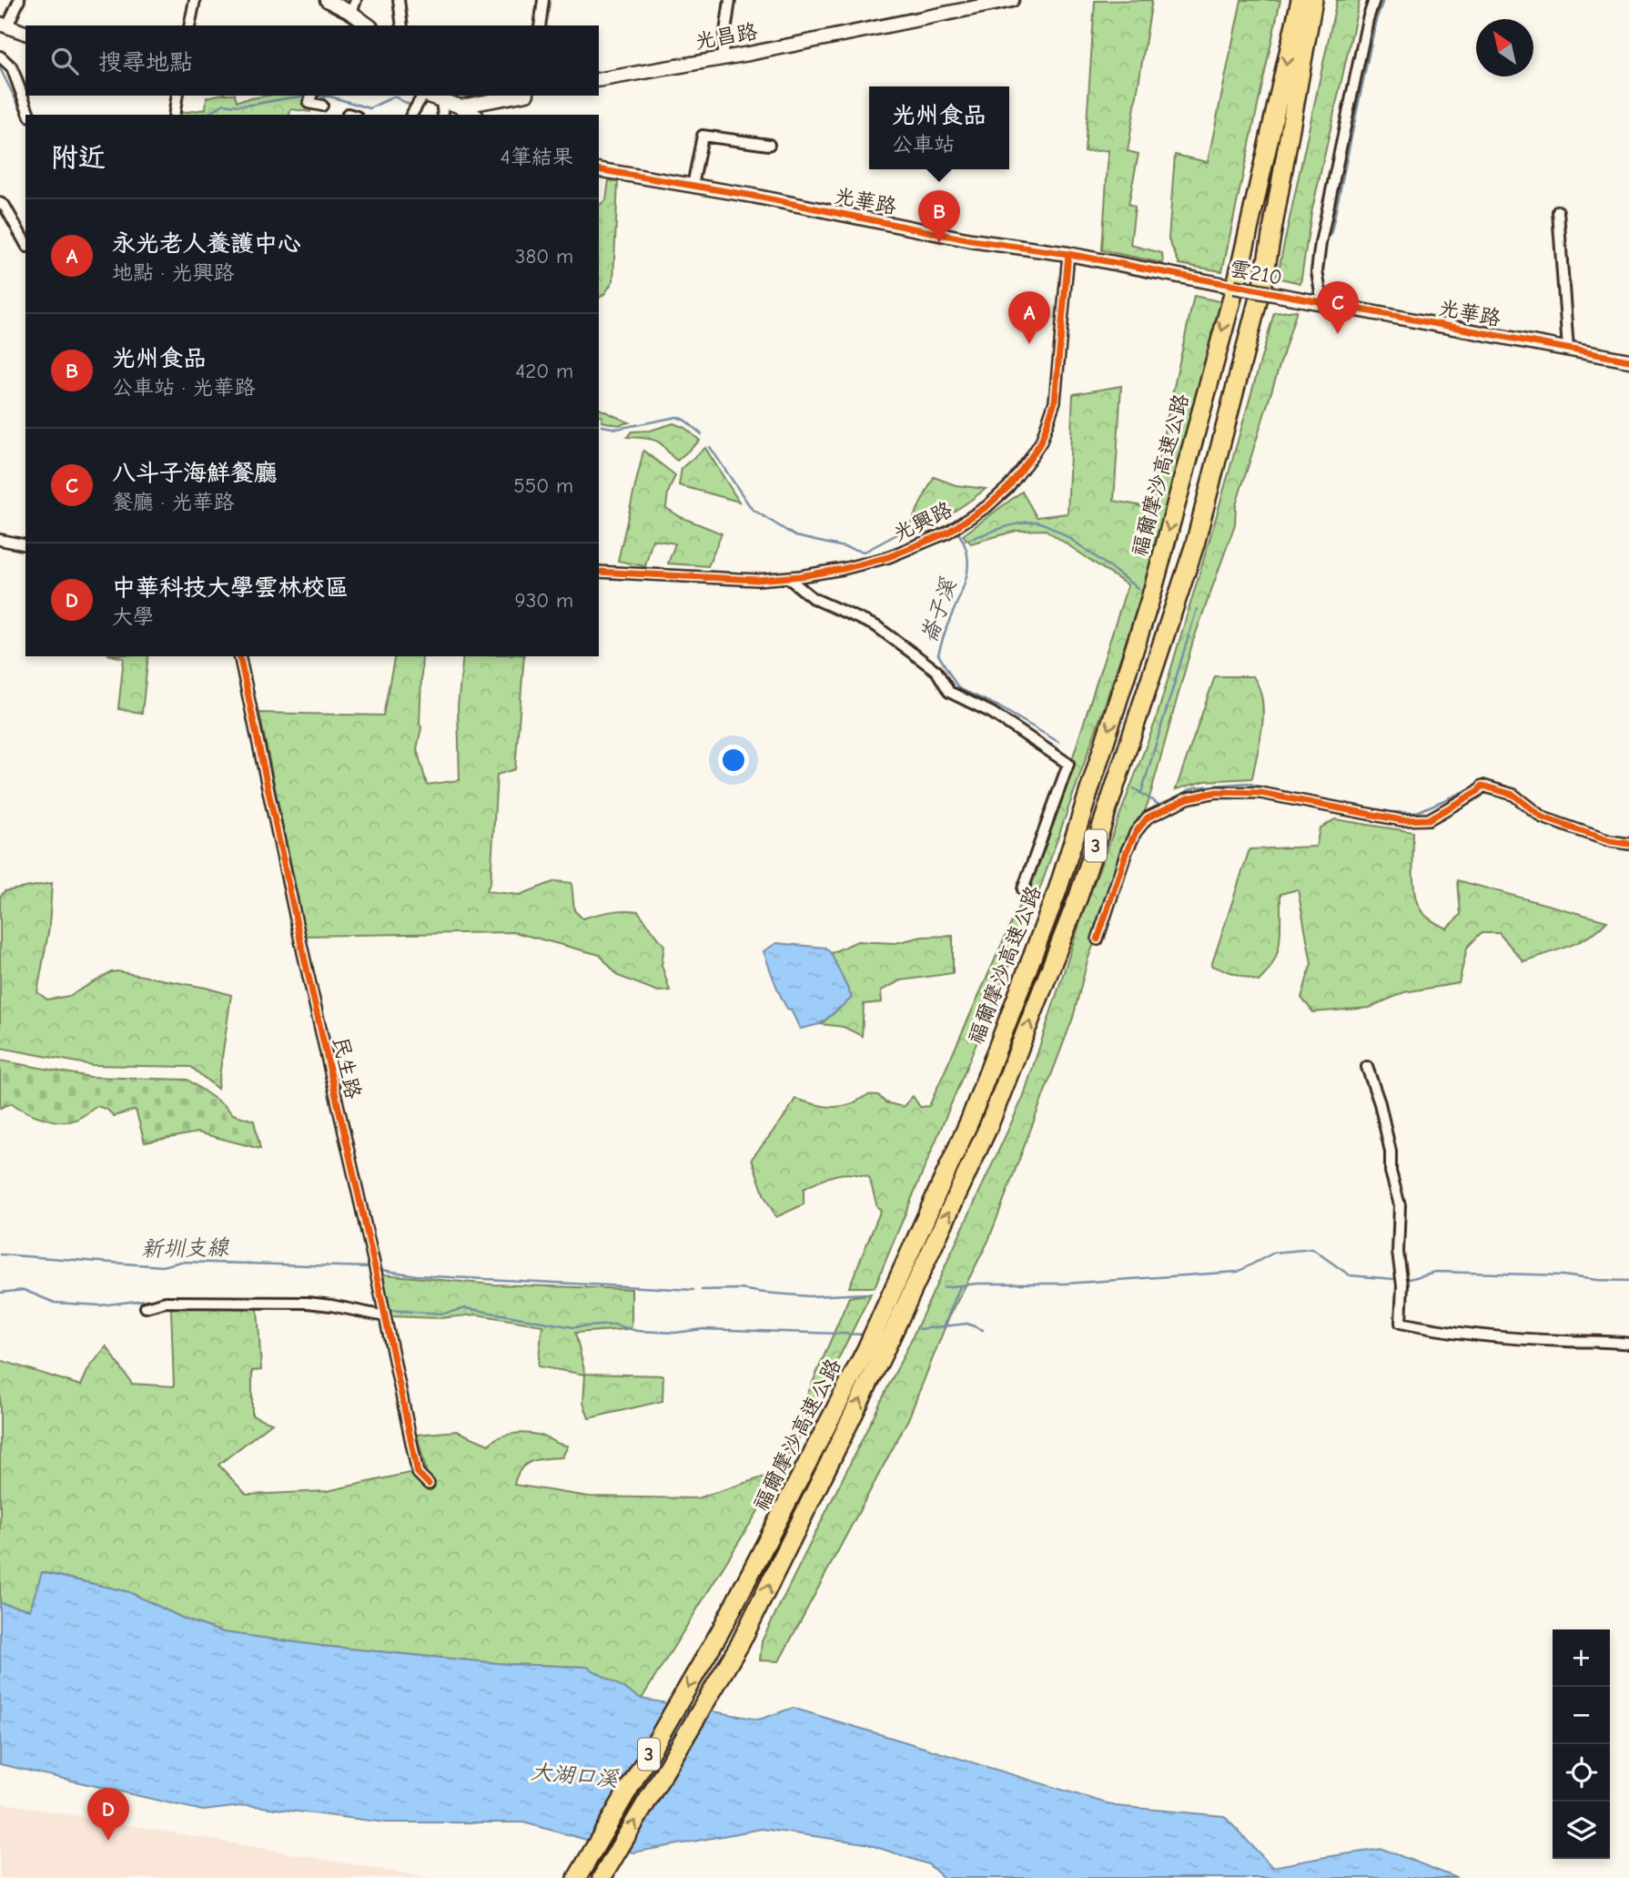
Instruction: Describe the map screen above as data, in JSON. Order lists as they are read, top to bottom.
{
  "streets": {
    "highway": ["福爾摩沙高速公路", "3"],
    "street": [
      "光昌路",
      "光華路",
      "雲210",
      "光興路",
      "民生路"
    ]
  },
  "crossings": [
    ["光華路", "雲210"],
    ["光華路", "光興路"]
  ],
  "water": ["崙子溪", "新圳支線", "大湖口溪"],
  "north": "top left",
  "page": {
    "search": "搜尋地點",
    "popup": ["光州食品", "公車站"],
    "heading": ["附近", "4筆結果"],
    "pins": [
      "B",
      "C",
      "A",
      "D"
    ],
    "list": [
      {
        "mark": "A",
        "name": "永光老人養護中心",
        "note": "地點 · 光興路",
        "value": "380 m"
      },
      {
        "mark": "B",
        "name": "光州食品",
        "note": "公車站 · 光華路",
        "value": "420 m"
      },
      {
        "mark": "C",
        "name": "八斗子海鮮餐廳",
        "note": "餐廳 · 光華路",
        "value": "550 m"
      },
      {
        "mark": "D",
        "name": "中華科技大學雲林校區",
        "note": "大學",
        "value": "930 m"
      }
    ],
    "map_buttons": ["+", "−"]
  }
}
